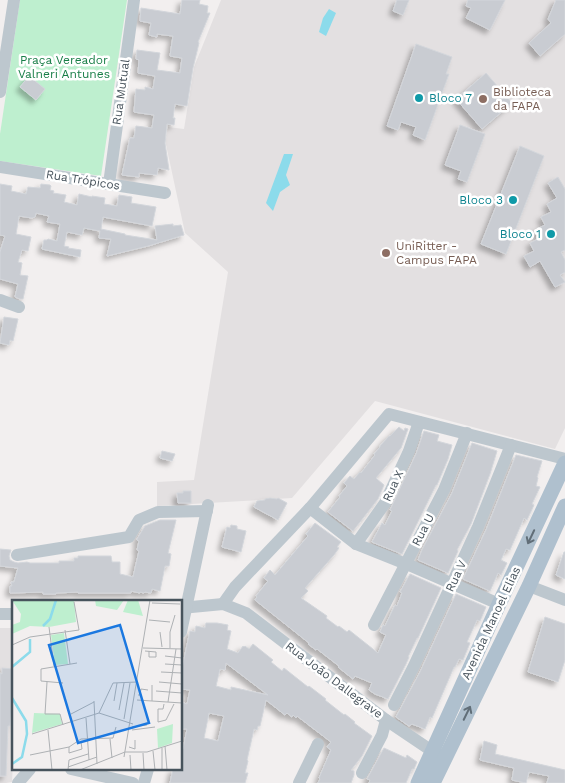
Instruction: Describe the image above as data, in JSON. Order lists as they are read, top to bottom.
{
  "streets": {
    "main road": ["Avenida Manoel Elias"],
    "street": [
      "Rua Mutual",
      "Rua Trópicos",
      "Rua X",
      "Rua U",
      "Rua V",
      "Rua João Dallegrave"
    ]
  },
  "crossings": [
    ["Rua Mutual", "Rua Trópicos"],
    ["Avenida Manoel Elias", "Rua João Dallegrave"]
  ],
  "parks": ["Praça Vereador Valneri Antunes"],
  "places": [
    "Bloco 7",
    "Biblioteca da FAPA",
    "Bloco 3",
    "Bloco 1",
    "UniRitter - Campus FAPA"
  ]
}
